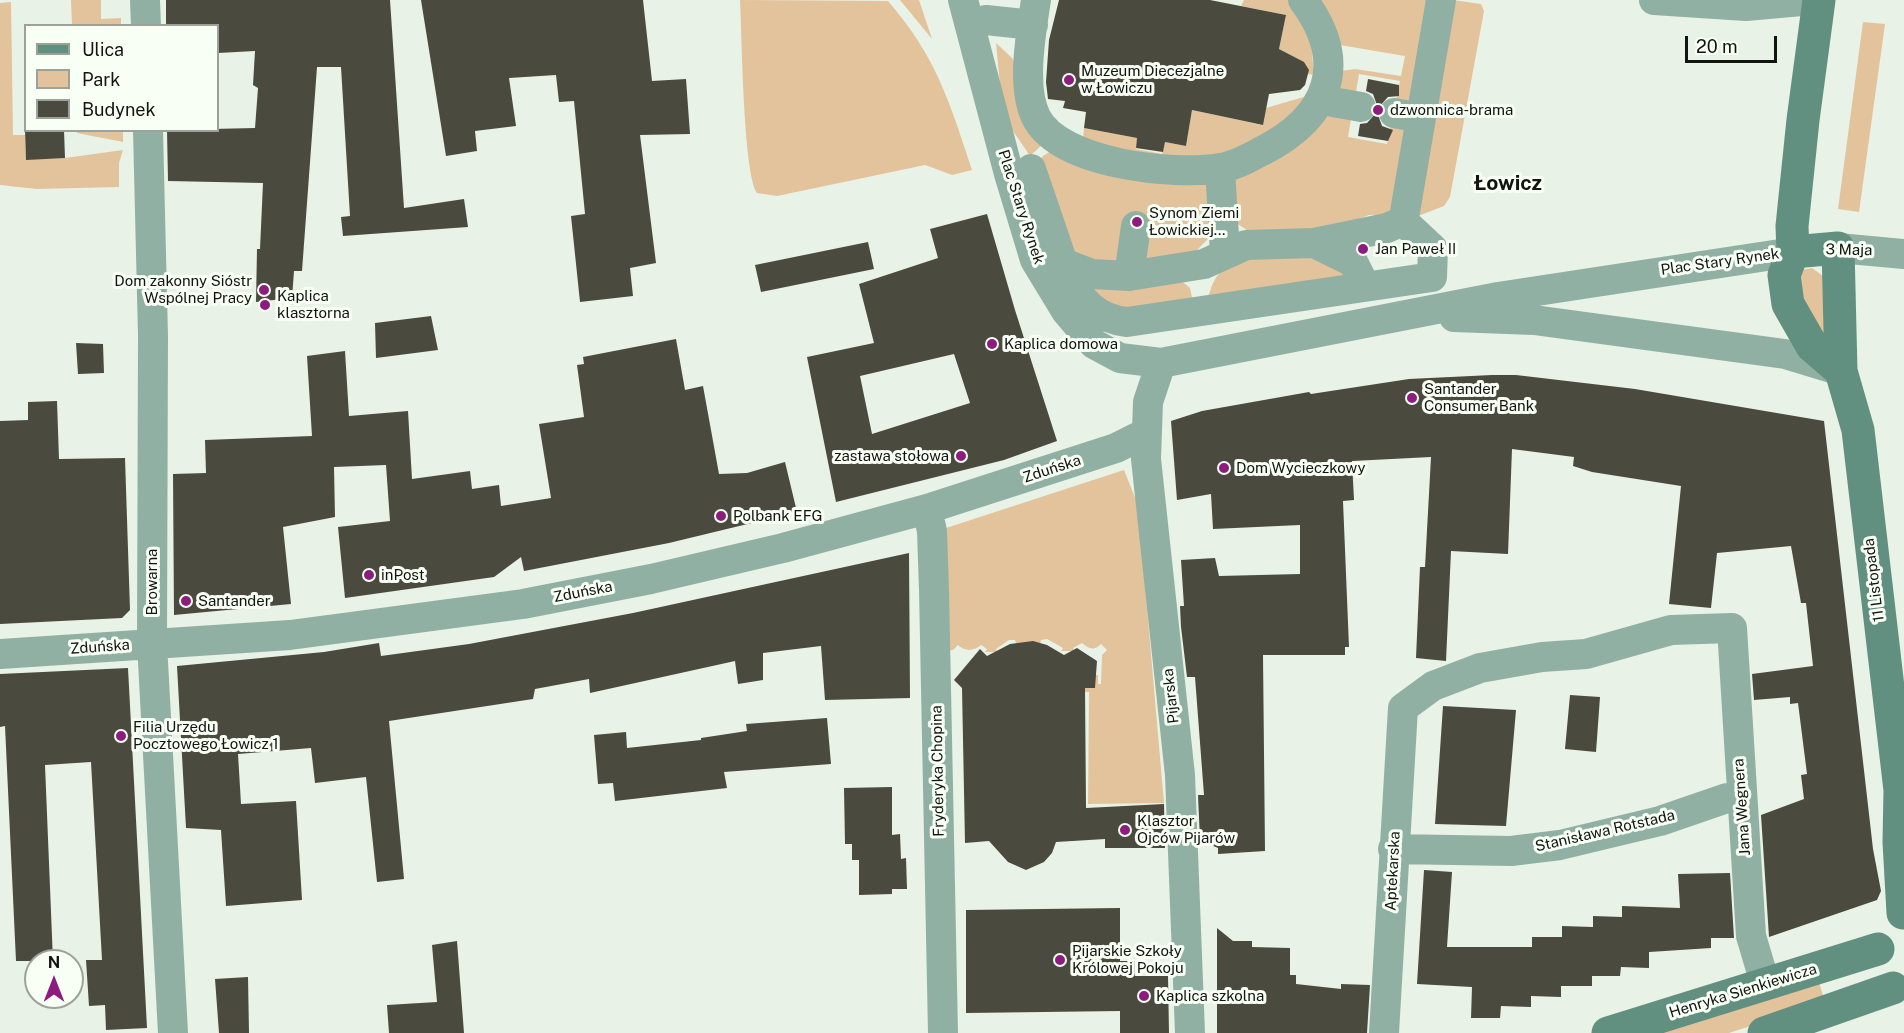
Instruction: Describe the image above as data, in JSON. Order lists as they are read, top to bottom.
{
  "streets": {
    "street": [
      "Plac Stary Rynek",
      "3 Maja",
      "Zduńska",
      "11 Listopada",
      "Browarna",
      "Pijarska",
      "Fryderyka Chopina",
      "Jana Wegnera",
      "Stanisława Rotstada",
      "Aptekarska",
      "Henryka Sienkiewicza"
    ]
  },
  "crossings": [
    ["Plac Stary Rynek", "3 Maja"],
    ["Plac Stary Rynek", "11 Listopada"],
    ["Plac Stary Rynek", "Pijarska"],
    ["3 Maja", "11 Listopada"],
    ["Zduńska", "Browarna"],
    ["Zduńska", "Pijarska"],
    ["Zduńska", "Fryderyka Chopina"],
    ["Jana Wegnera", "Stanisława Rotstada"],
    ["Jana Wegnera", "Aptekarska"],
    ["Jana Wegnera", "Henryka Sienkiewicza"],
    ["Stanisława Rotstada", "Aptekarska"]
  ],
  "districts": ["Łowicz"],
  "places": [
    "Muzeum Diecezjalne w Łowiczu",
    "dzwonnica-brama",
    "Synom Ziemi Łowickiej...",
    "Jan Paweł II",
    "Dom zakonny Sióstr Wspólnej Pracy",
    "Kaplica klasztorna",
    "Kaplica domowa",
    "Santander Consumer Bank",
    "zastawa stołowa",
    "Dom Wycieczkowy",
    "Polbank EFG",
    "inPost",
    "Santander",
    "Filia Urzędu Pocztowego Łowicz 1",
    "Klasztor Ojców Pijarów",
    "Pijarskie Szkoły Królowej Pokoju",
    "Kaplica szkolna"
  ],
  "legend": ["Ulica", "Park", "Budynek"],
  "scale_bar": "20 m",
  "north": "top"
}
